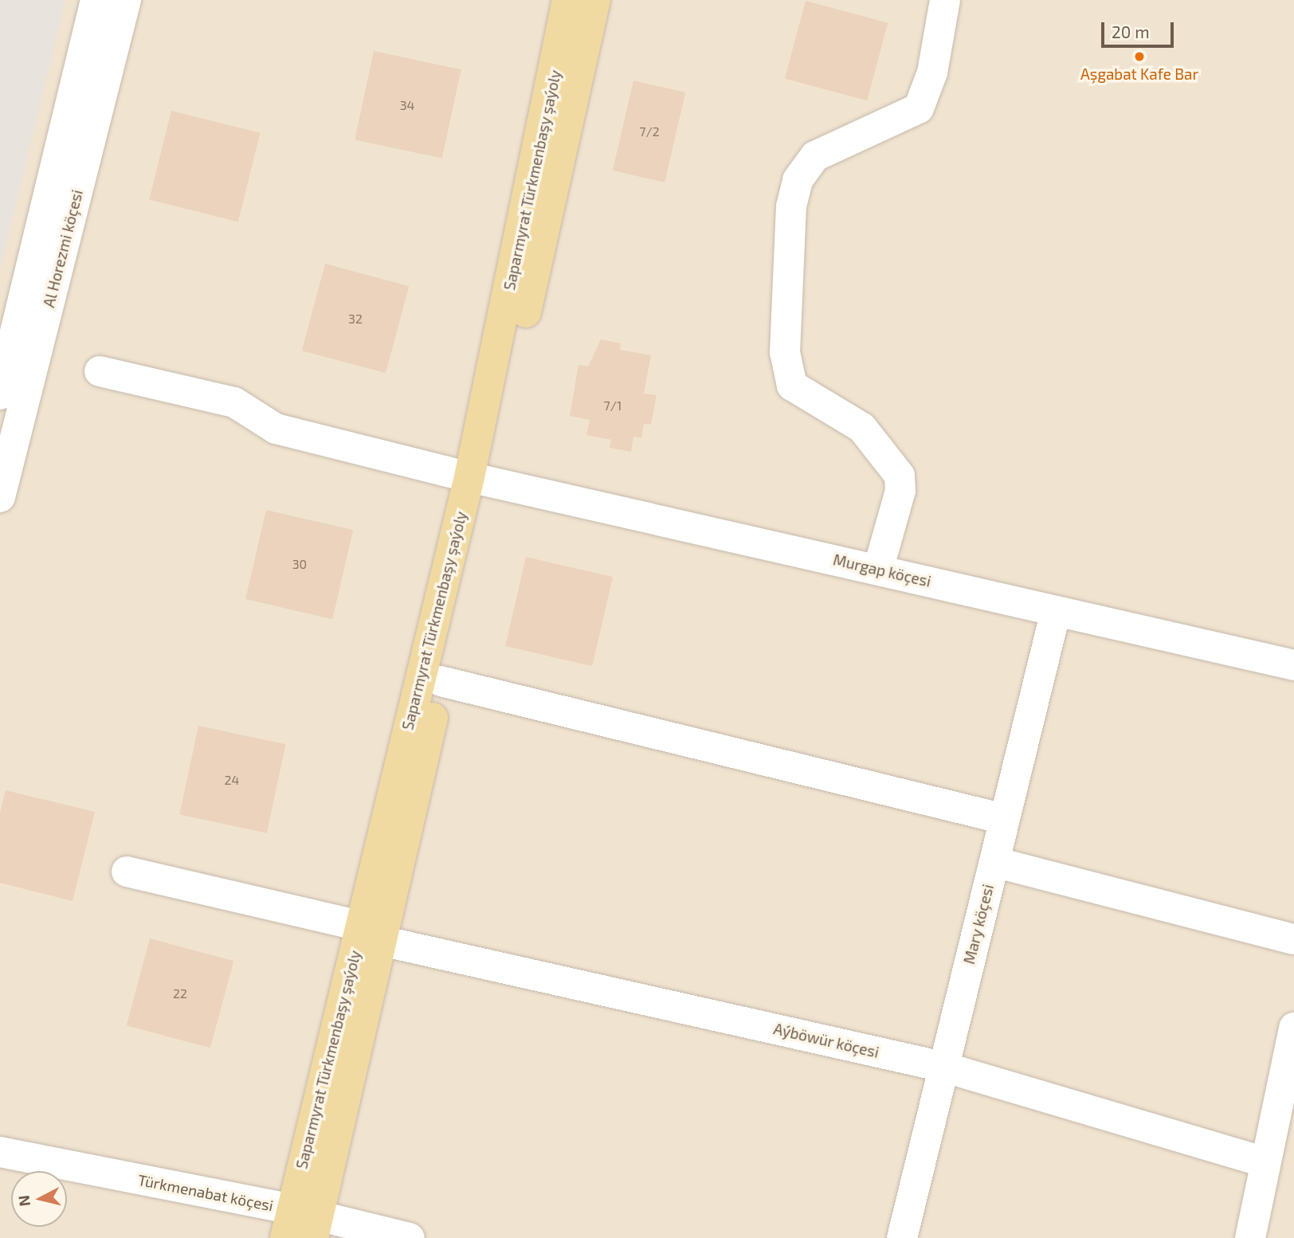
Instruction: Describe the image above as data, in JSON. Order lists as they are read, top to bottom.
{
  "streets": {
    "main road": ["Saparmyrat Türkmenbaşy şaýoly"],
    "street": [
      "Al Horezmi köçesi",
      "Murgap köçesi",
      "Mary köçesi",
      "Aýböwür köçesi",
      "Türkmenabat köçesi"
    ]
  },
  "crossings": [
    ["Saparmyrat Türkmenbaşy şaýoly", "Murgap köçesi"],
    ["Saparmyrat Türkmenbaşy şaýoly", "Aýböwür köçesi"],
    ["Saparmyrat Türkmenbaşy şaýoly", "Türkmenabat köçesi"],
    ["Murgap köçesi", "Mary köçesi"],
    ["Mary köçesi", "Aýböwür köçesi"]
  ],
  "places": ["Aşgabat Kafe Bar"],
  "house_numbers": [
    "34",
    "7/2",
    "32",
    "7/1",
    "30",
    "24",
    "22"
  ],
  "scale_bar": "20 m",
  "north": "left"
}
